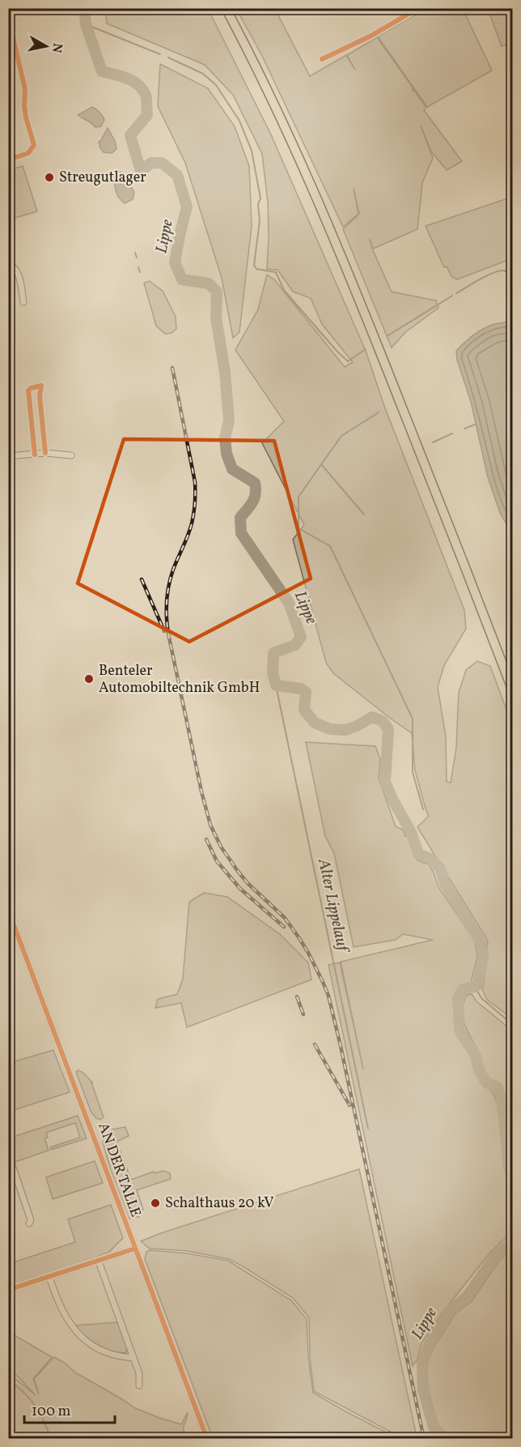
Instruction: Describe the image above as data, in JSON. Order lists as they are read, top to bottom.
{
  "streets": {
    "street": ["AN DER TALLE"]
  },
  "water": ["Lippe", "Alter Lippelauf"],
  "places": ["Streugutlager", "Benteler Automobiltechnik GmbH", "Schalthaus 20 kV"],
  "scale_bar": "100 m",
  "north": "right"
}
